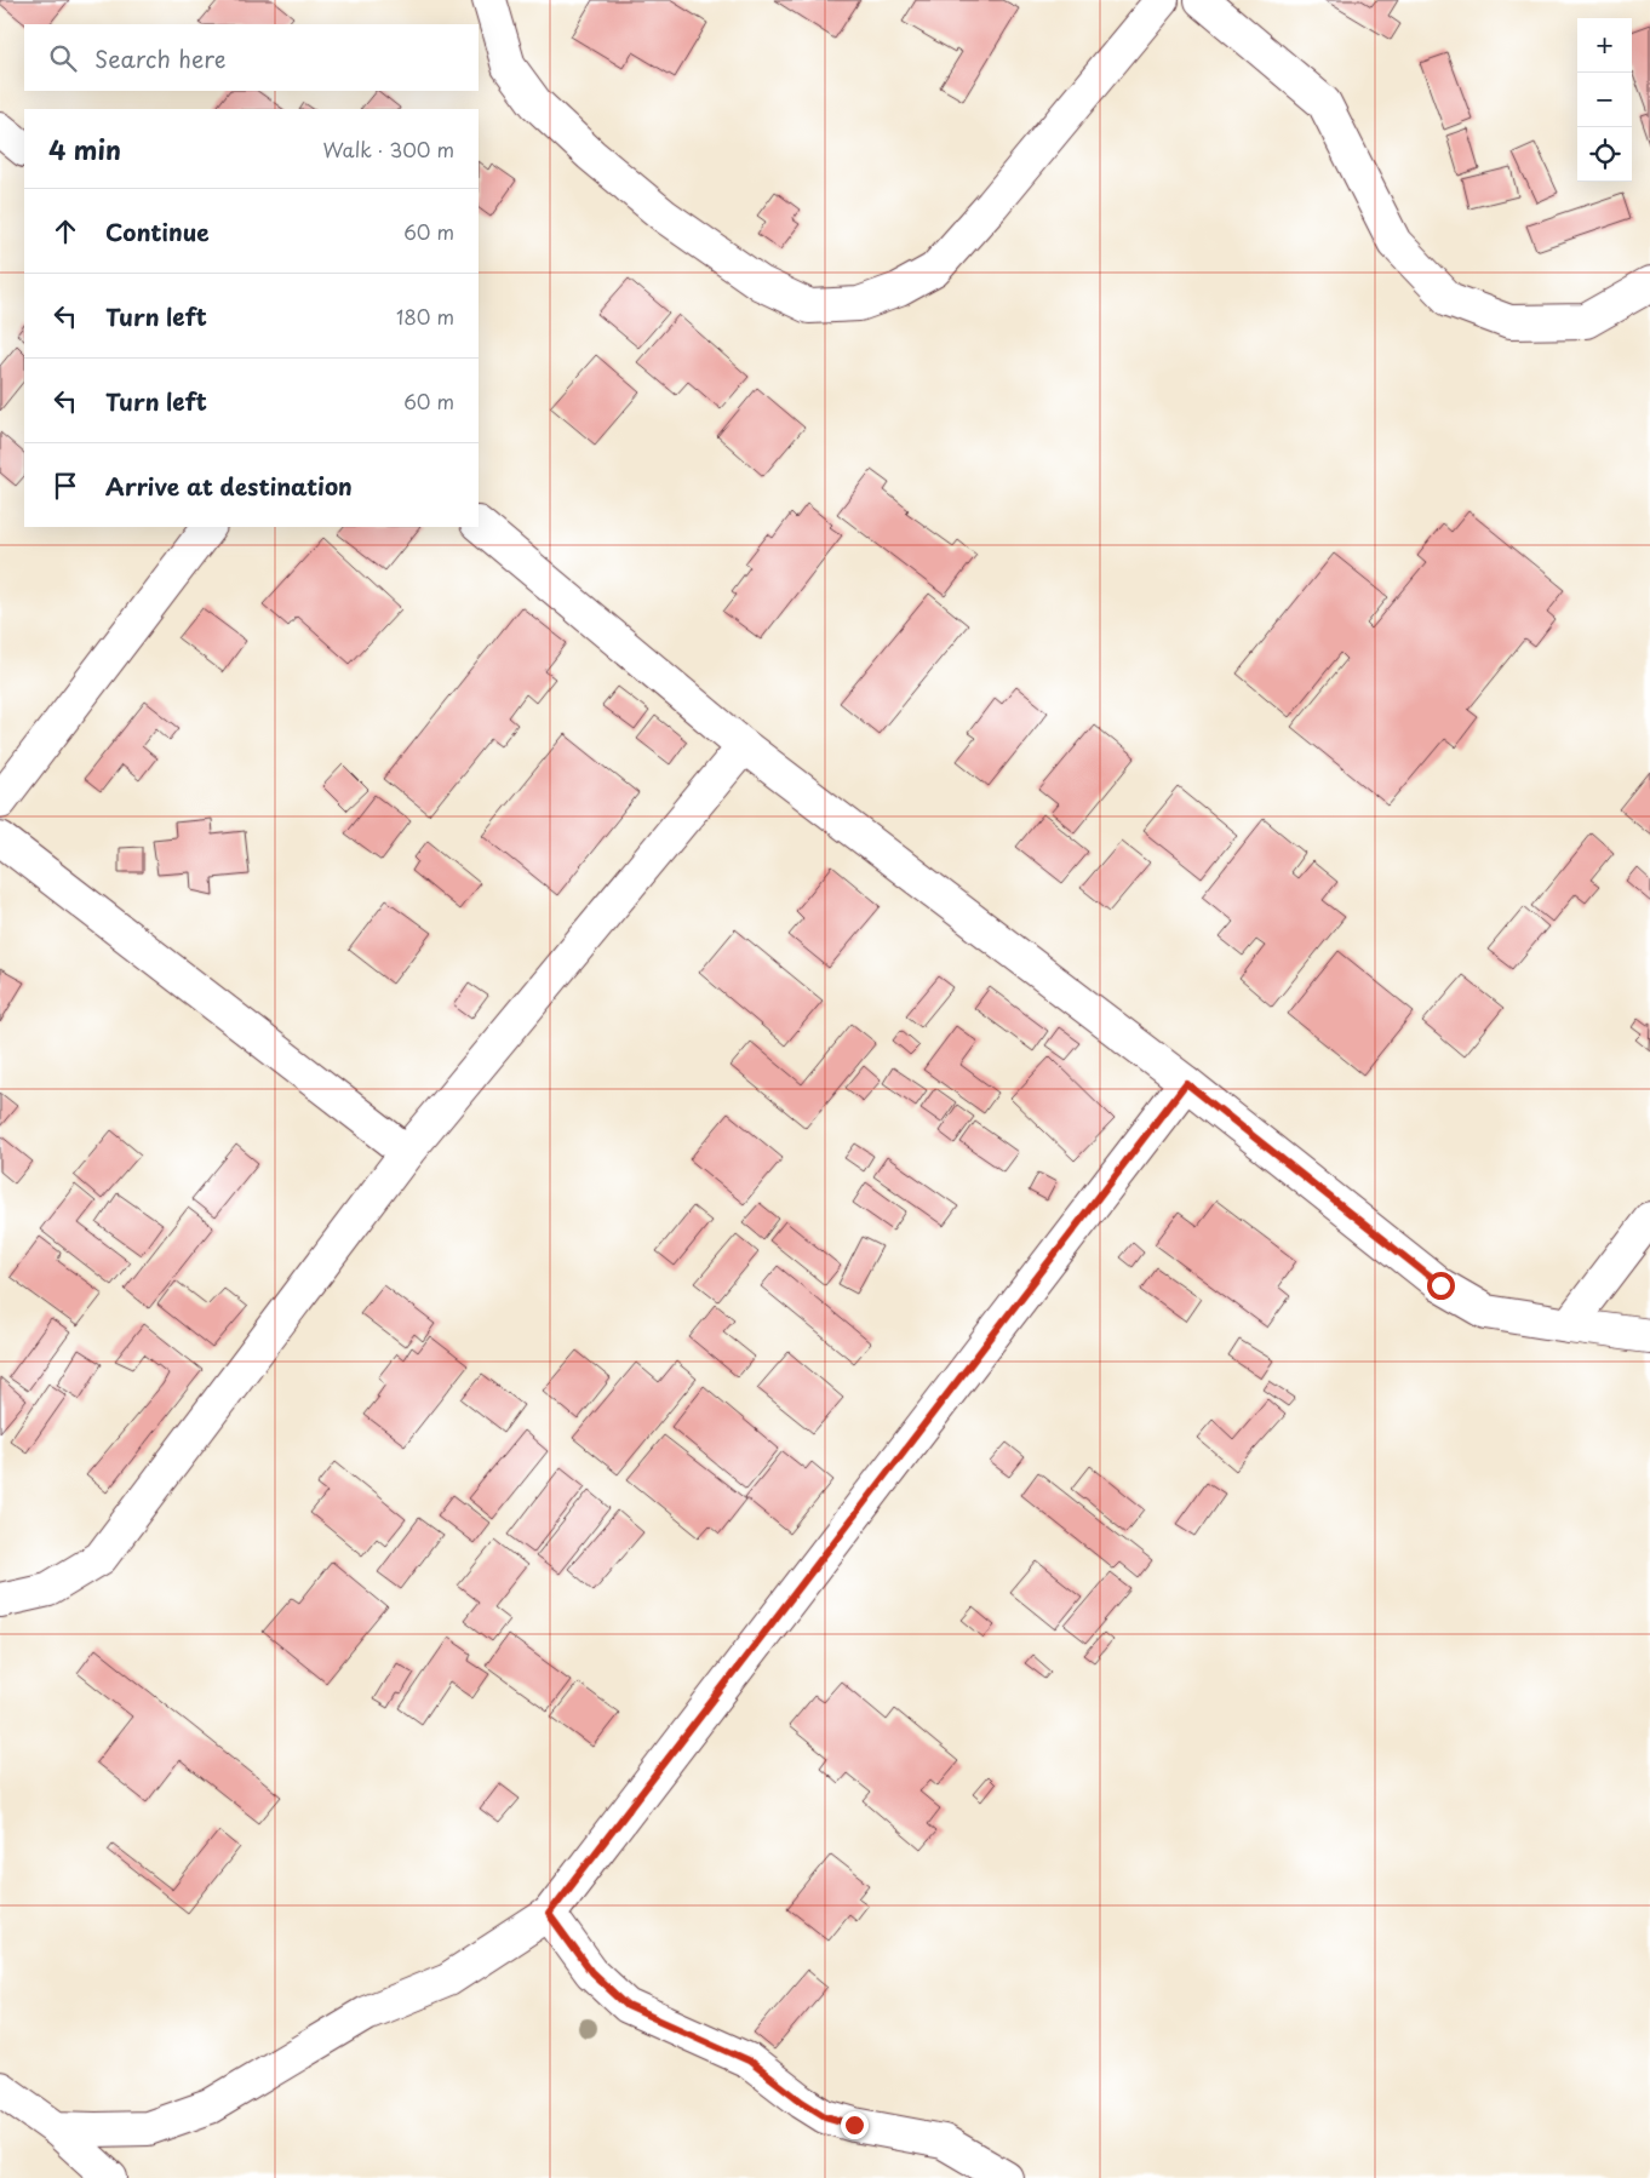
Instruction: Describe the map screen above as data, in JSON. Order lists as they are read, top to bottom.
{
  "page": {
    "map_buttons": ["+", "−"],
    "search": "Search here",
    "heading": ["4 min", "Walk · 300 m"],
    "list": [
      ["Continue", "60 m"],
      ["Turn left", "180 m"],
      ["Turn left", "60 m"],
      "Arrive at destination"
    ]
  }
}
